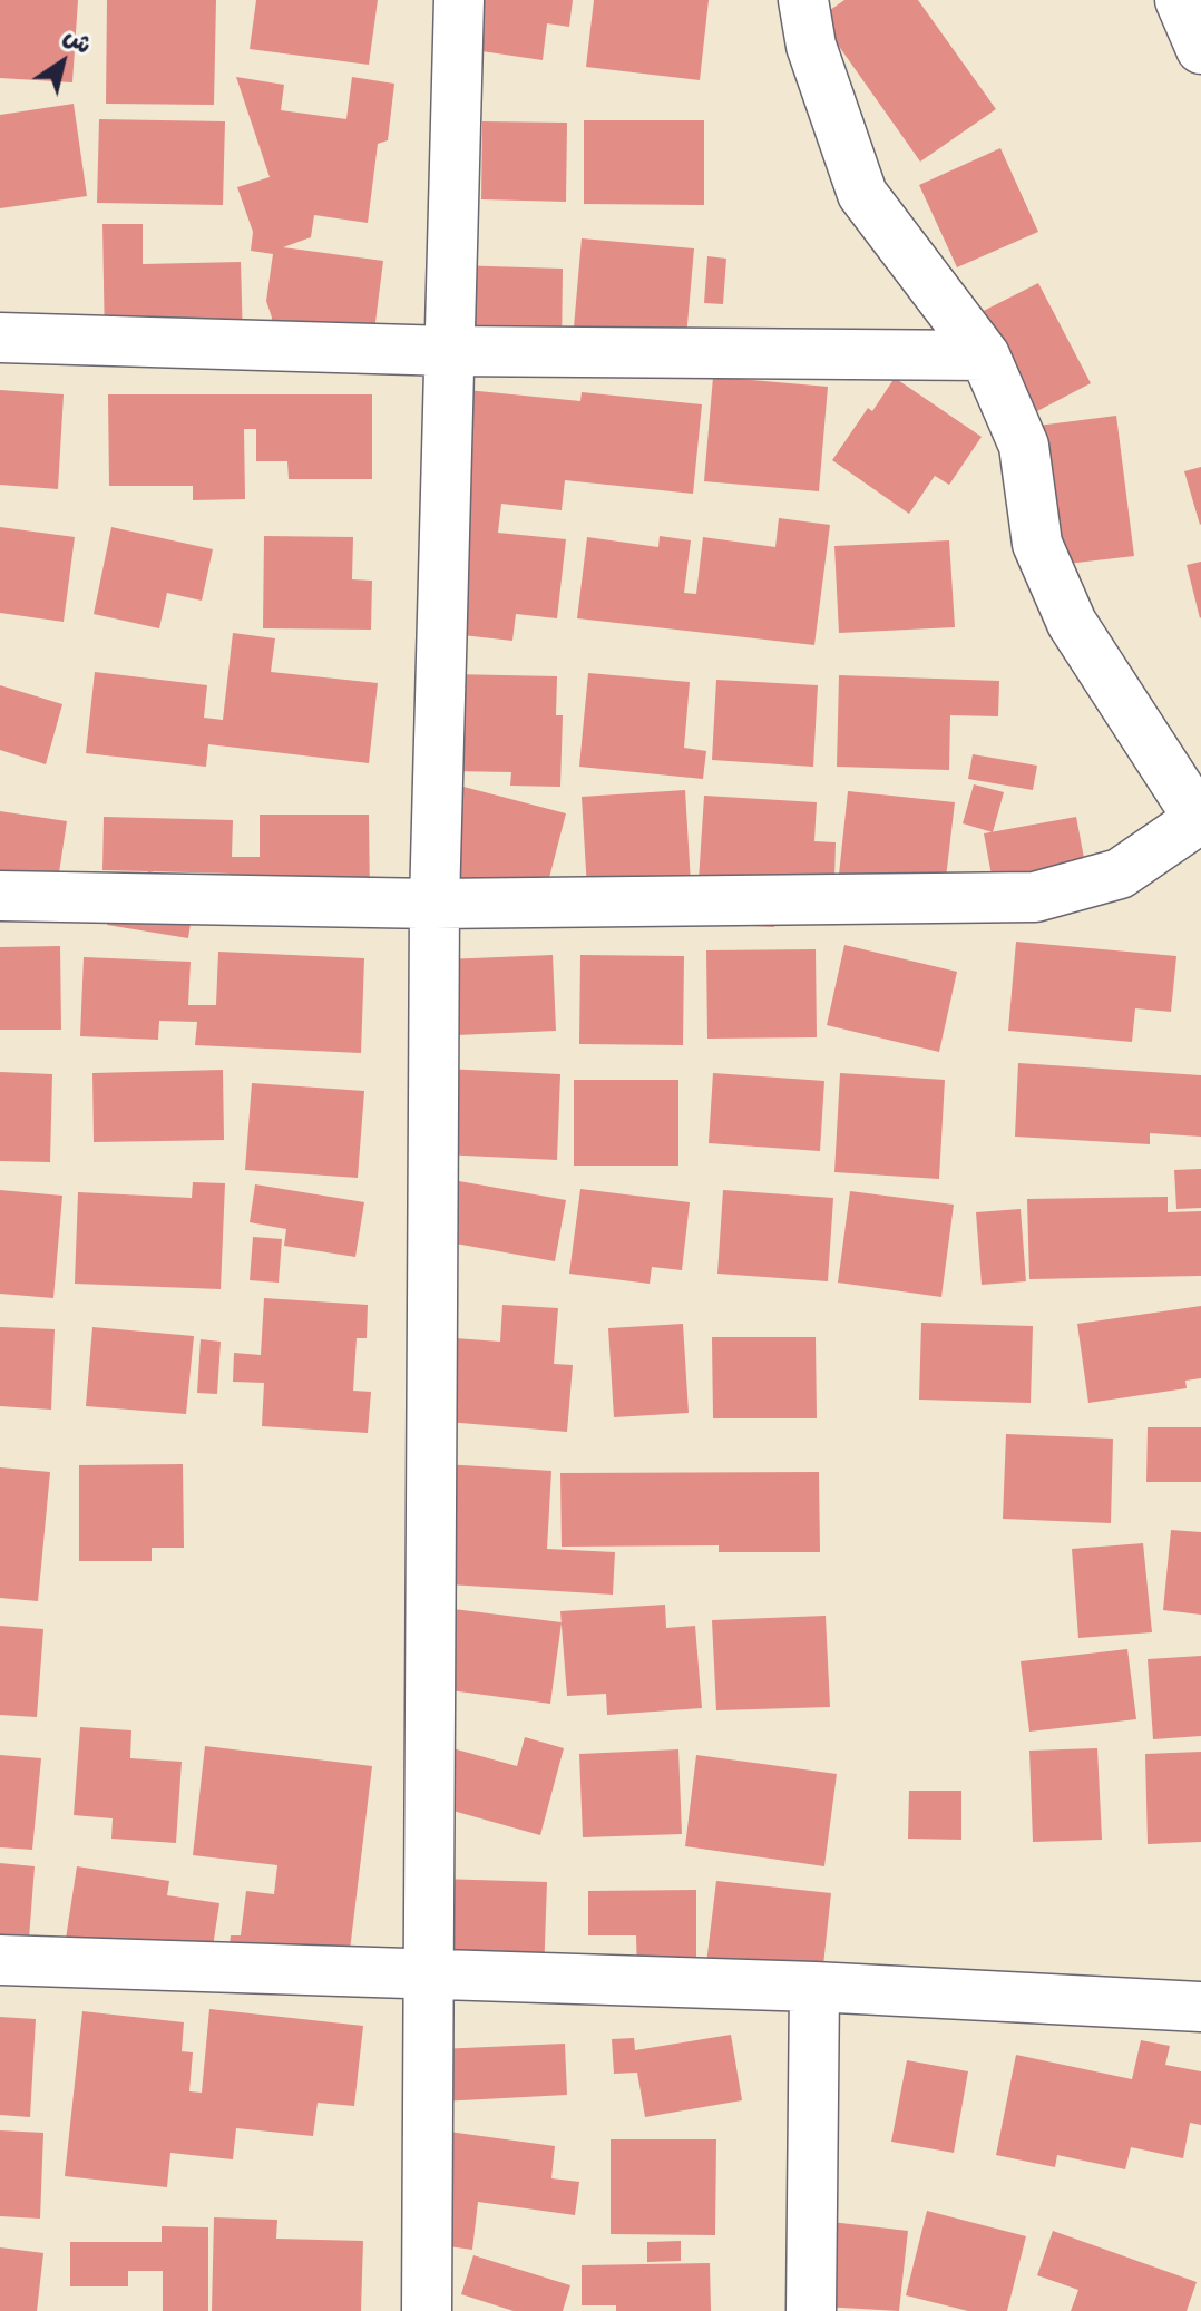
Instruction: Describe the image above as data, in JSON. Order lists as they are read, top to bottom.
{
  "north": "top right"
}
